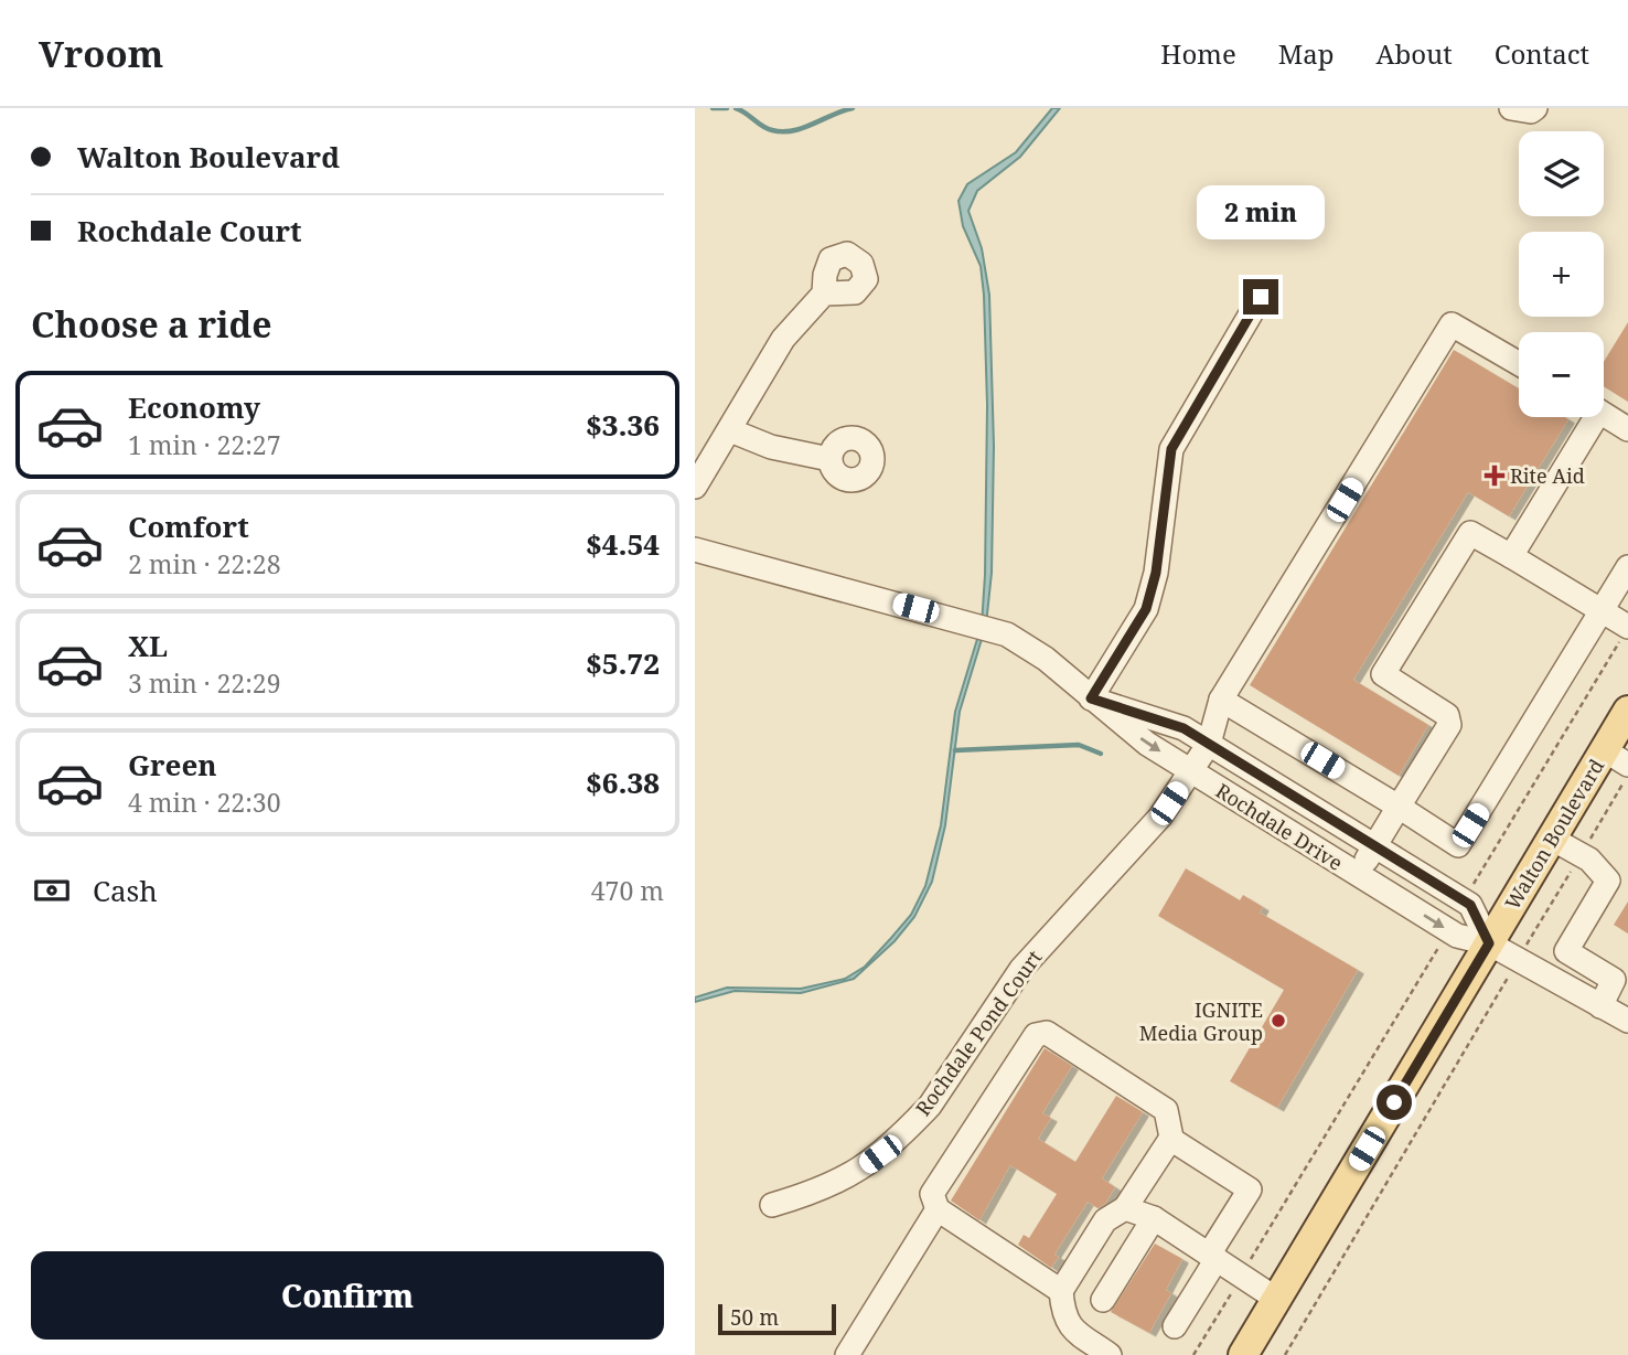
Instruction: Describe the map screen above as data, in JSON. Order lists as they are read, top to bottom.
{
  "streets": {
    "main road": ["Walton Boulevard"],
    "street": ["Rochdale Drive", "Rochdale Pond Court"]
  },
  "crossings": [
    ["Rochdale Drive", "Walton Boulevard"],
    ["Rochdale Drive", "Rochdale Pond Court"]
  ],
  "places": {
    "health": ["Rite Aid"],
    "other": ["IGNITE Media Group"]
  },
  "scale_bar": "50 m",
  "page": {
    "header": "Vroom",
    "nav": [
      "Home",
      "Map",
      "About",
      "Contact"
    ],
    "banner": ["Walton Boulevard", "Rochdale Court"],
    "map_buttons": ["+", "−"],
    "bubble": "2 min",
    "heading": "Choose a ride",
    "list": [
      {
        "name": "Economy",
        "note": "1 min · 22:27",
        "value": "$3.36"
      },
      {
        "name": "Comfort",
        "note": "2 min · 22:28",
        "value": "$4.54"
      },
      {
        "name": "XL",
        "note": "3 min · 22:29",
        "value": "$5.72"
      },
      {
        "name": "Green",
        "note": "4 min · 22:30",
        "value": "$6.38"
      }
    ],
    "pay": ["Cash", "470 m"],
    "buttons": "Confirm",
    "scale": "50 m"
  }
}
